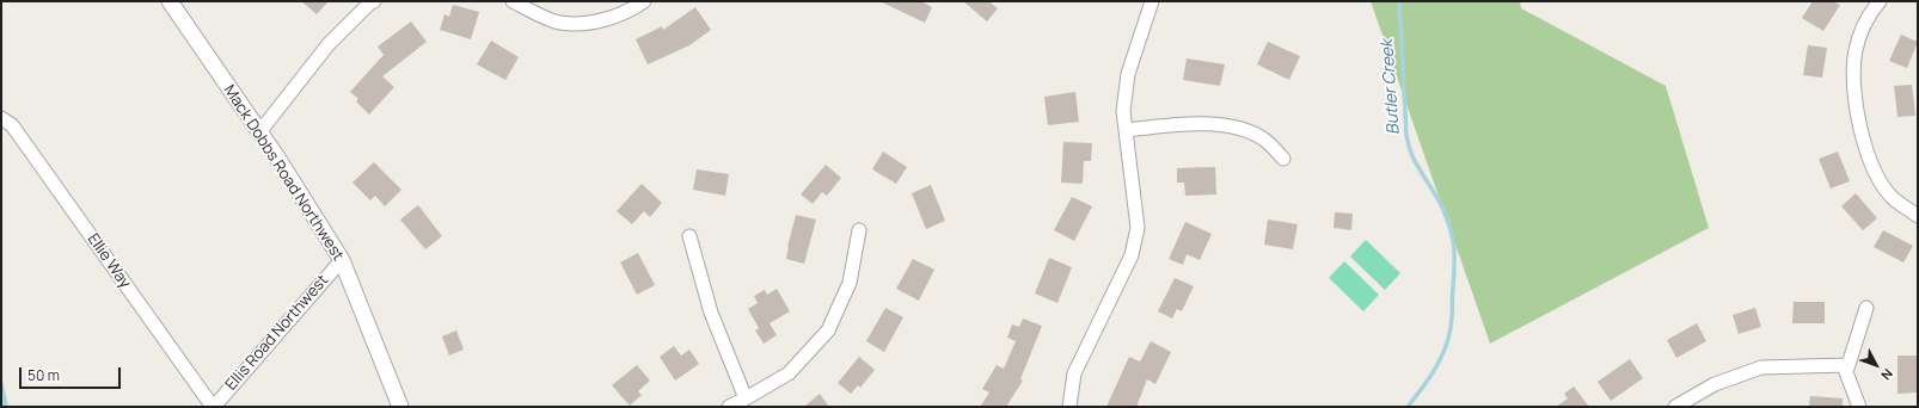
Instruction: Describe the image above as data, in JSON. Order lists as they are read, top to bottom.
{
  "streets": {
    "street": ["Mack Dobbs Road Northwest", "Ellie Way", "Ellis Road Northwest"]
  },
  "crossings": [
    ["Mack Dobbs Road Northwest", "Ellis Road Northwest"],
    ["Ellie Way", "Ellis Road Northwest"]
  ],
  "water": ["Butler Creek"],
  "scale_bar": "50 m",
  "north": "bottom right"
}
